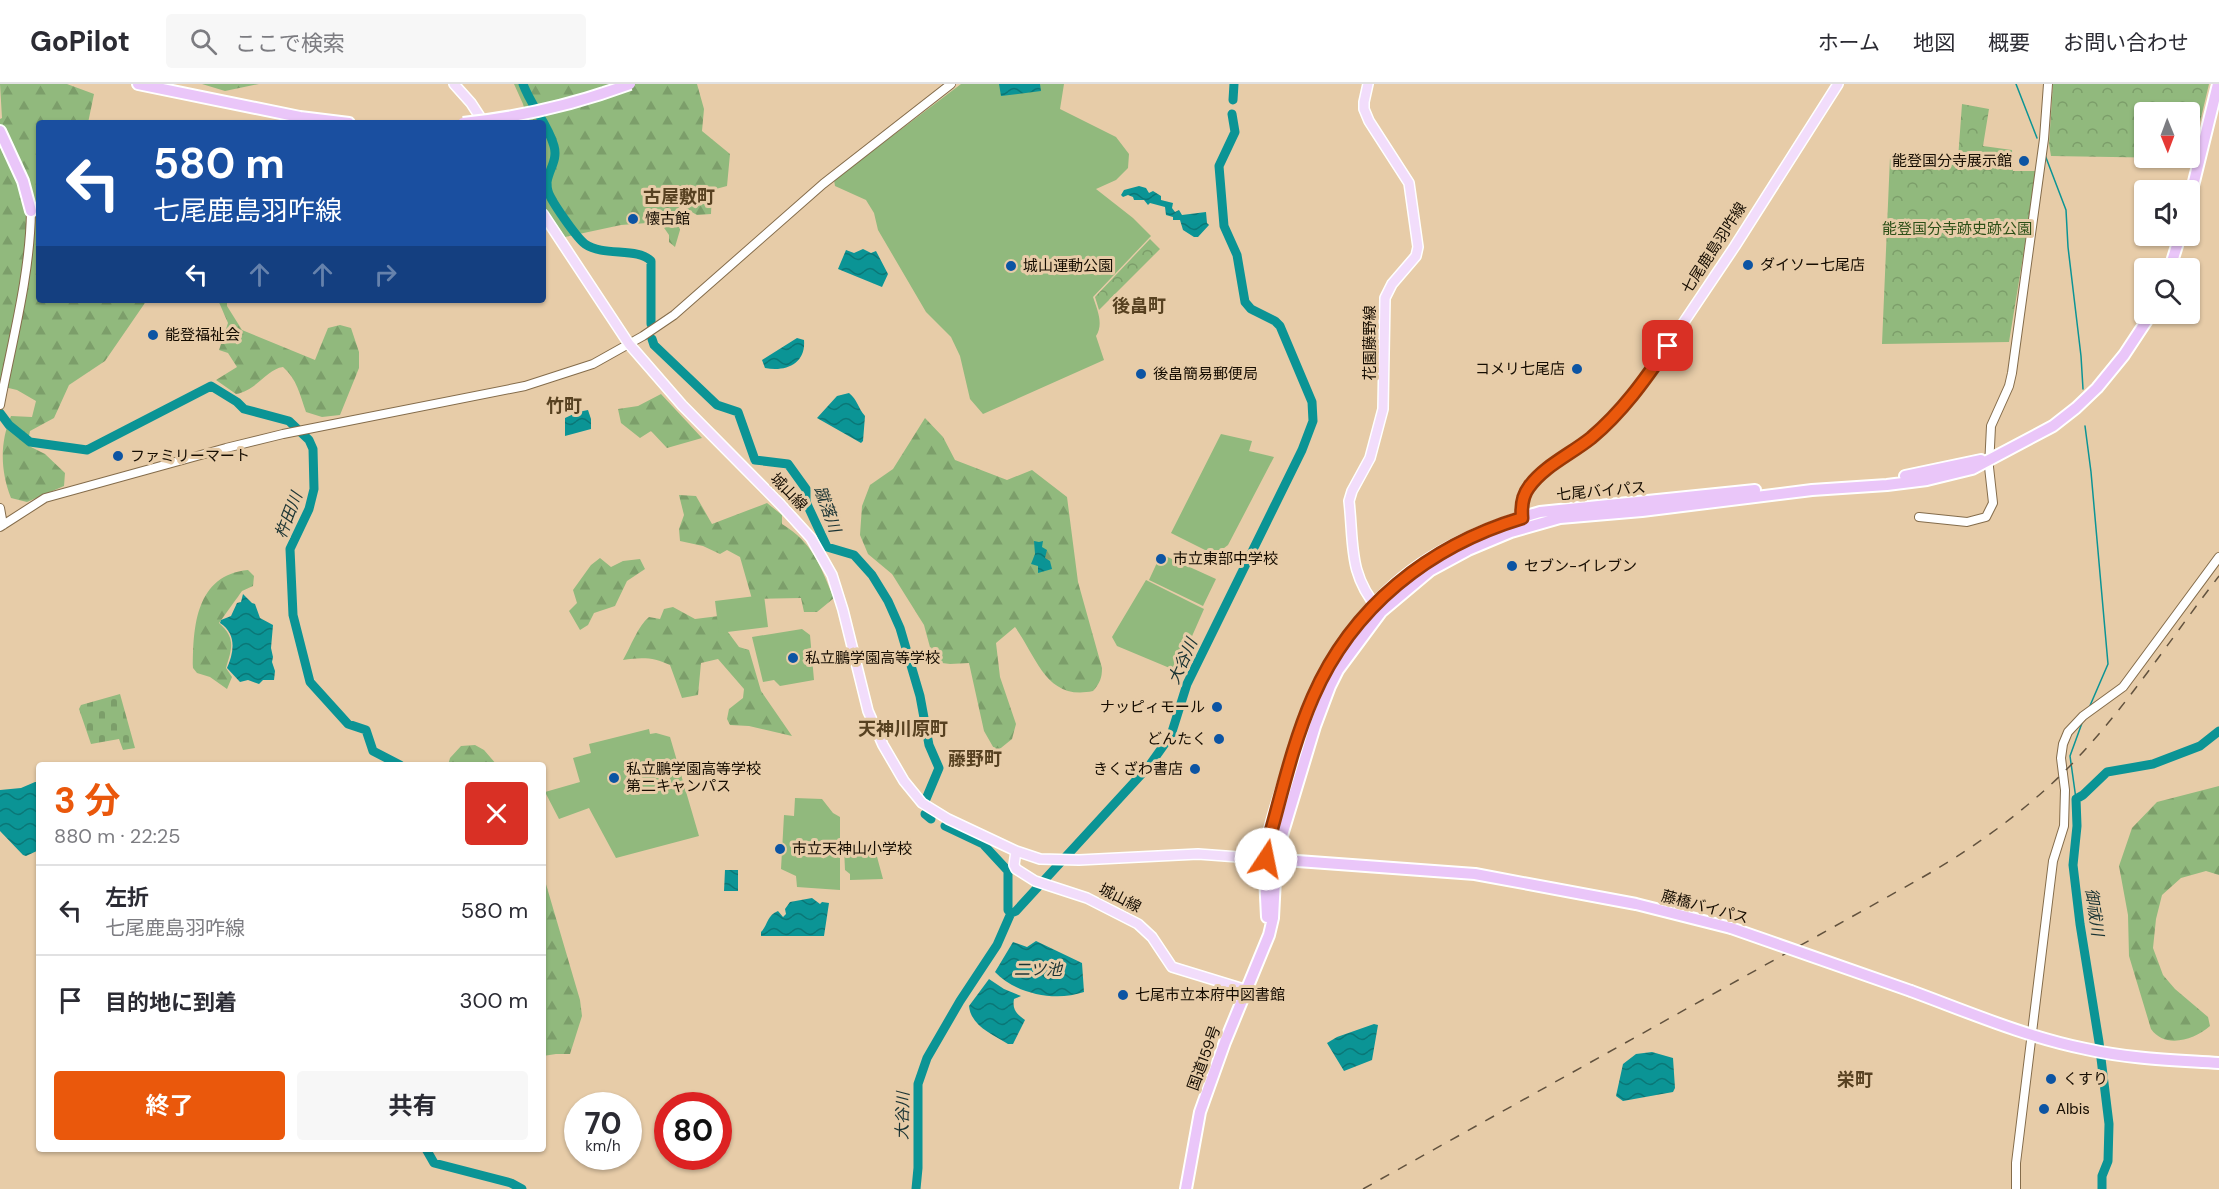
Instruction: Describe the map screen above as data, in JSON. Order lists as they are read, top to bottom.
{
  "streets": {
    "highway": ["七尾バイパス", "藤橋バイパス", "国道159号"],
    "main road": ["七尾鹿島羽咋線", "花園藤野線", "城山線"]
  },
  "crossings": [
    ["七尾鹿島羽咋線", "七尾バイパス"],
    ["花園藤野線", "七尾バイパス"],
    ["七尾バイパス", "城山線"],
    ["七尾バイパス", "藤橋バイパス"],
    ["七尾バイパス", "国道159号"],
    ["城山線", "藤橋バイパス"],
    ["城山線", "国道159号"],
    ["藤橋バイパス", "国道159号"]
  ],
  "districts": [
    "古屋敷町",
    "後畠町",
    "竹町",
    "天神川原町",
    "藤野町",
    "栄町"
  ],
  "water": [
    "蹴落川",
    "杵田川",
    "大谷川",
    "御祓川",
    "二ツ池"
  ],
  "parks": ["能登国分寺跡史跡公園"],
  "places": [
    "能登国分寺展示館",
    "懐古館",
    "ダイソー七尾店",
    "城山運動公園",
    "能登福祉会",
    "コメリ七尾店",
    "後畠簡易郵便局",
    "ファミリーマート",
    "市立東部中学校",
    "セブン-イレブン",
    "私立鵬学園高等学校",
    "ナッピィモール",
    "どんたく",
    "きくざわ書店",
    "私立鵬学園高等学校 第二キャンパス",
    "市立天神山小学校",
    "七尾市立本府中図書館",
    "くすり",
    "Albis"
  ],
  "north": "bottom",
  "page": {
    "header": "GoPilot",
    "search": "ここで検索",
    "nav": [
      "ホーム",
      "地図",
      "概要",
      "お問い合わせ"
    ],
    "turn": ["580 m", "七尾鹿島羽咋線"],
    "heading": ["3 分", "880 m · 22:25"],
    "list": [
      {
        "name": "左折",
        "note": "七尾鹿島羽咋線",
        "value": "580 m"
      },
      {
        "name": "目的地に到着",
        "value": "300 m"
      }
    ],
    "buttons": ["終了", "共有"],
    "speed": "70 km/h",
    "limit": "80"
  }
}
